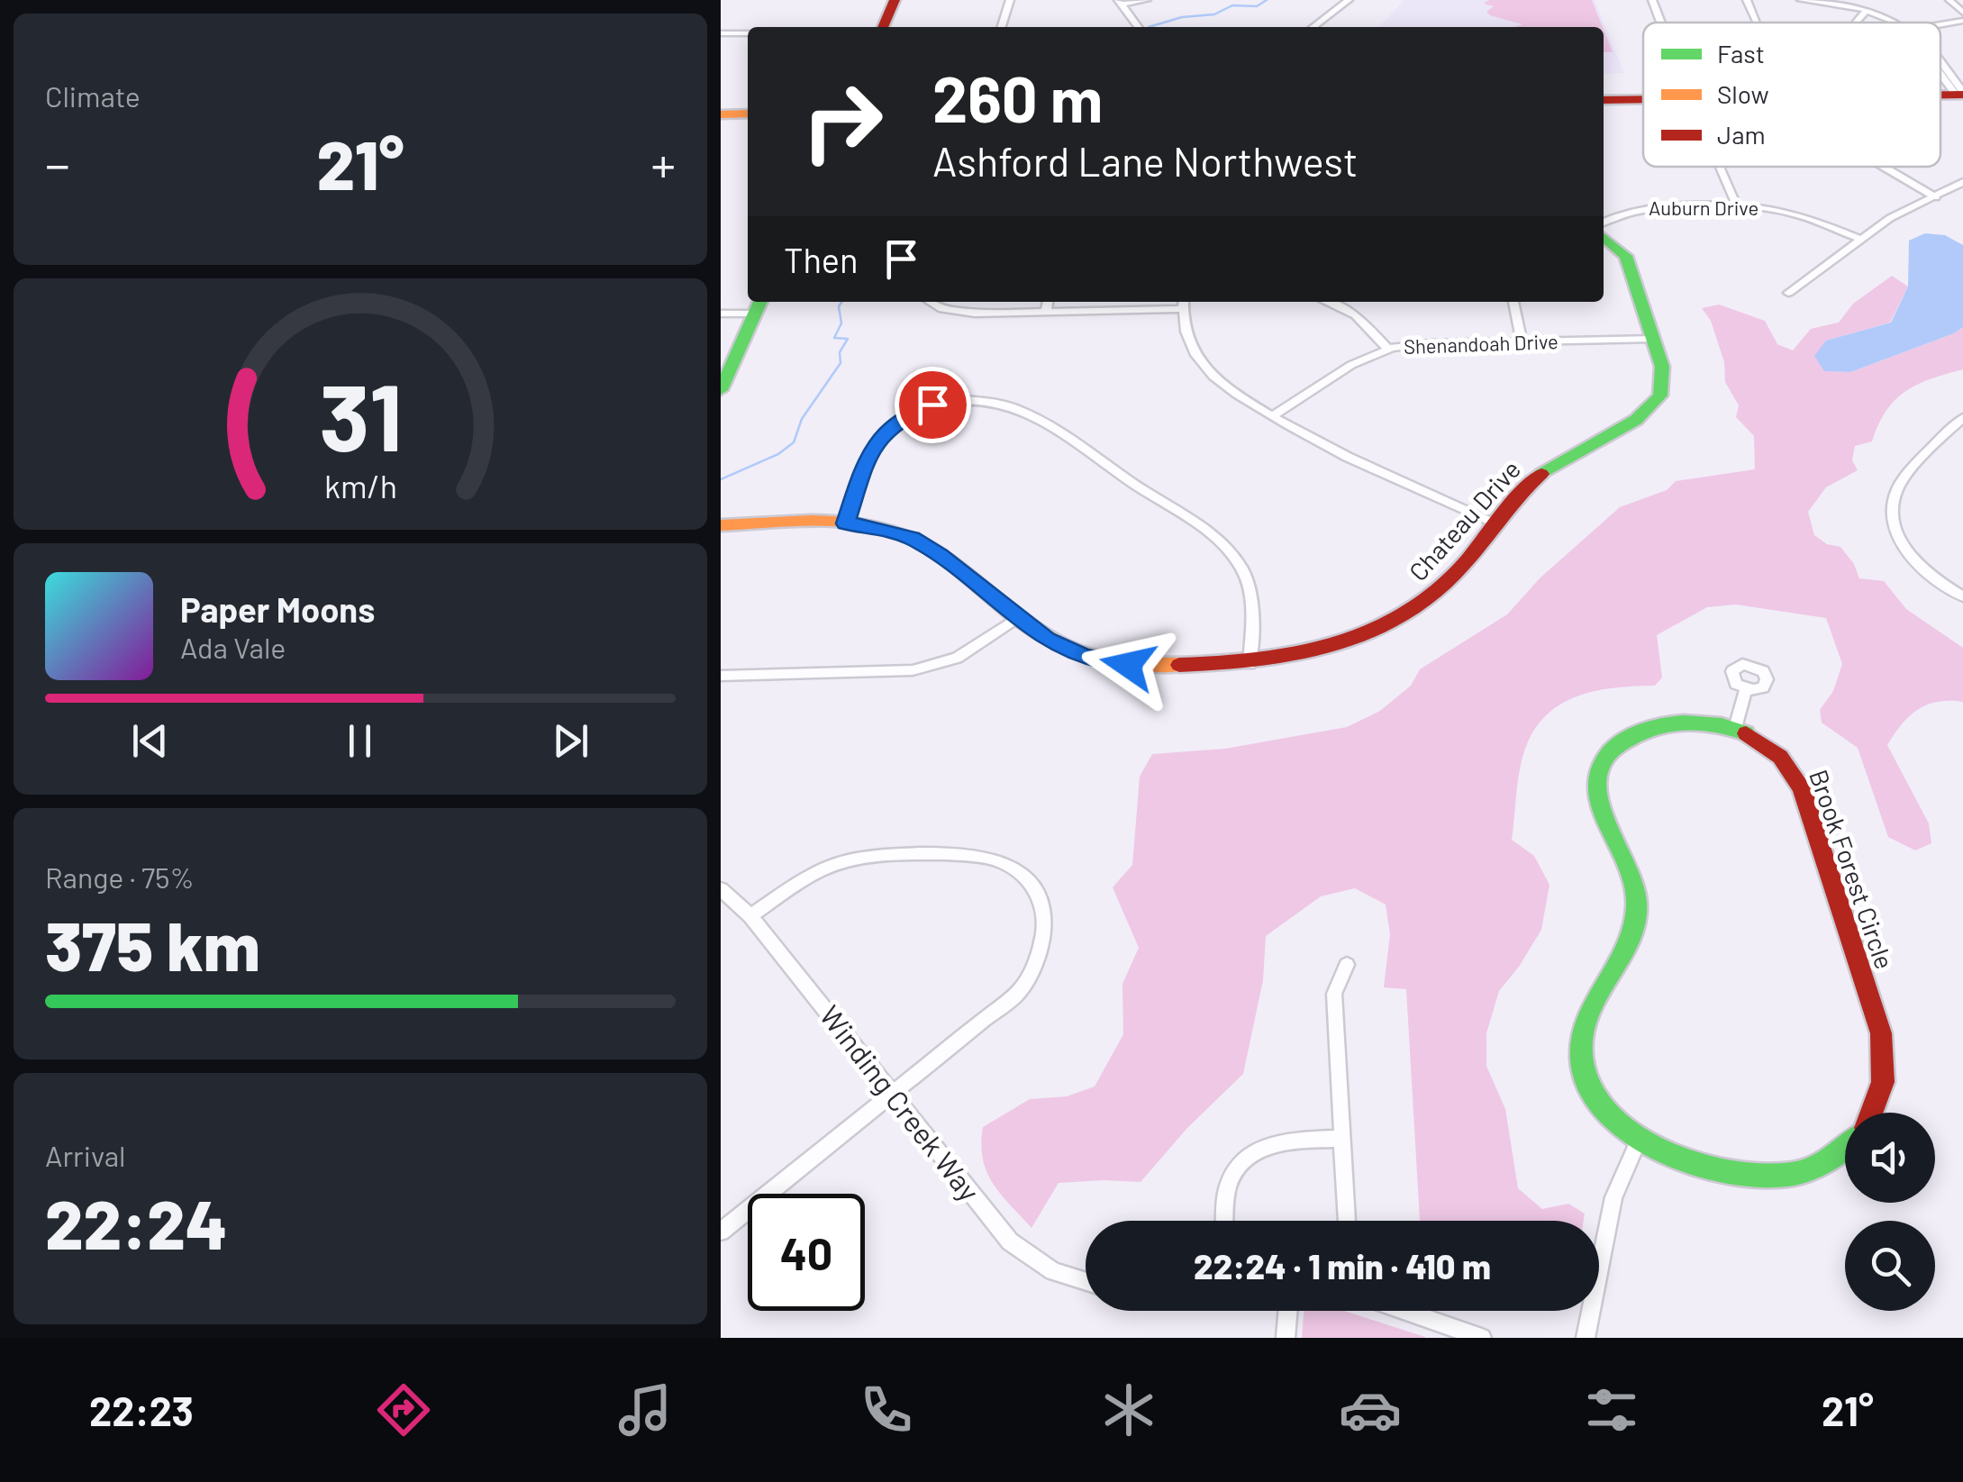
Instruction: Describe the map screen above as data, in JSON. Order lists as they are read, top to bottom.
{
  "streets": {
    "street": [
      "Auburn Drive",
      "Shenandoah Drive",
      "Chateau Drive",
      "Brook Forest Circle",
      "Winding Creek Way"
    ]
  },
  "crossings": [
    ["Shenandoah Drive", "Chateau Drive"]
  ],
  "legend": ["Fast", "Slow", "Jam"],
  "page": {
    "tile": [
      "Climate",
      ["Range · 75%", "375 km"],
      ["Arrival", "22:24"]
    ],
    "turn": ["260 m", "Ashford Lane Northwest"],
    "heat": ["−", "21°", "+"],
    "then": "Then",
    "song": ["Paper Moons", "Ada Vale"],
    "limit": "40",
    "trip": "22:24 · 1 min · 410 m",
    "tabs": ["22:23", "21°"],
    "gauge": ["31", "km/h"]
  }
}
